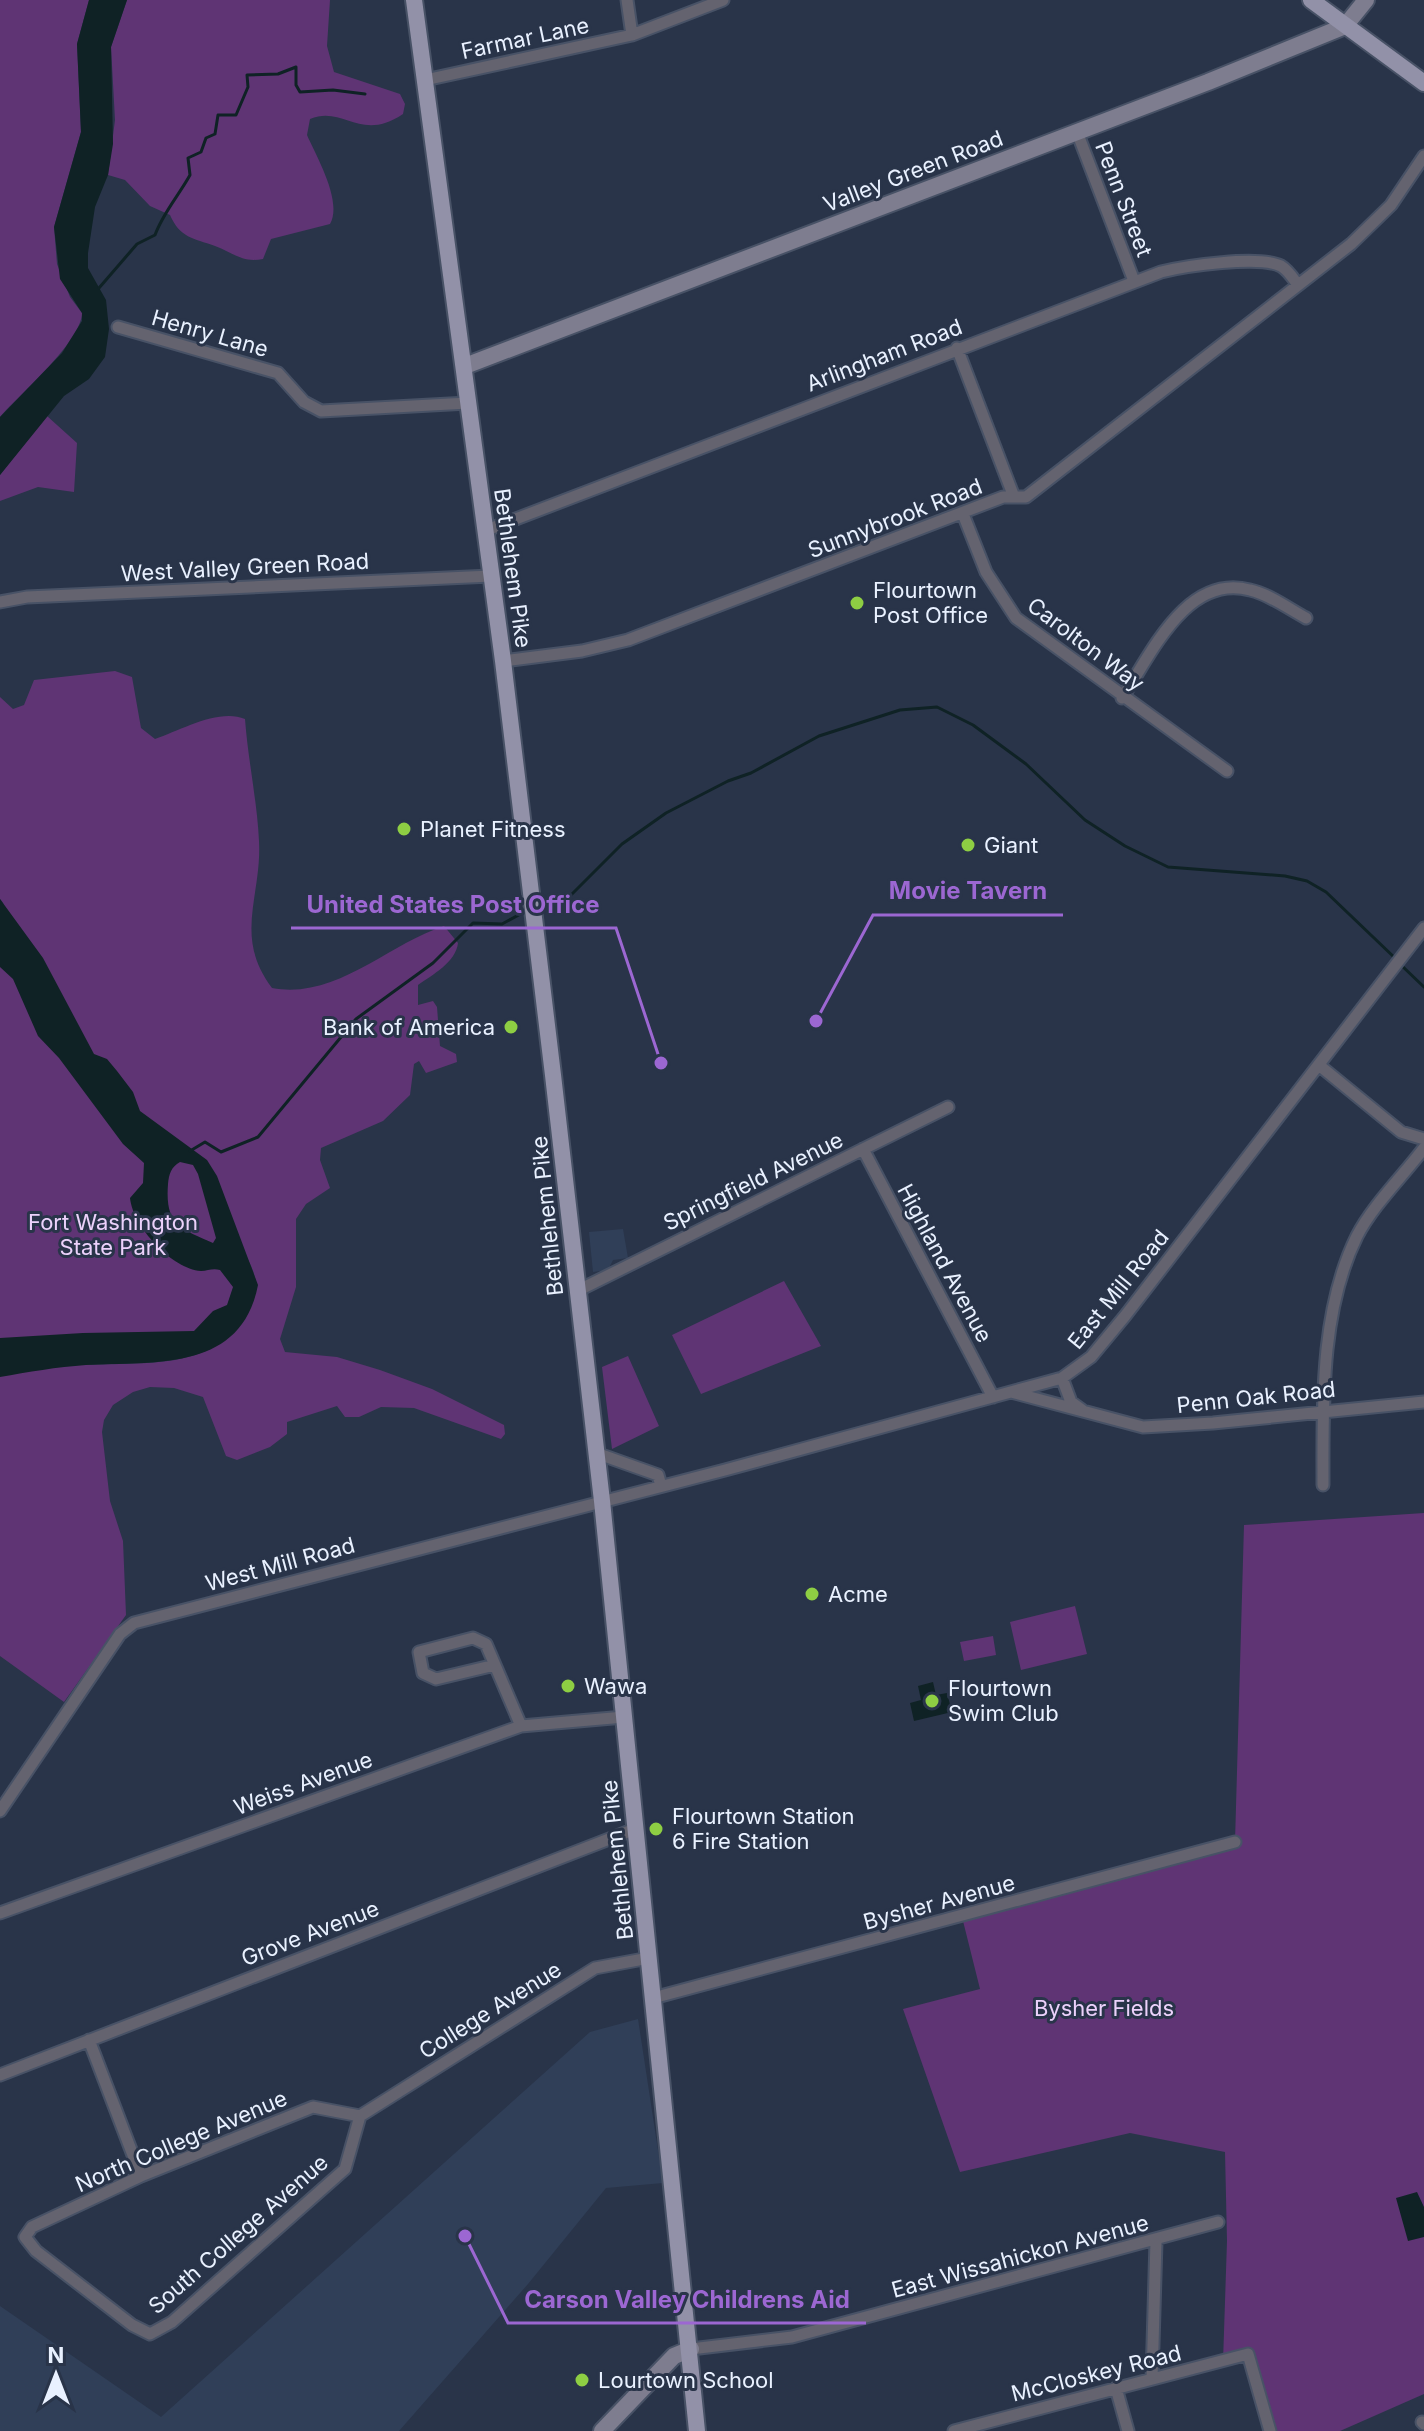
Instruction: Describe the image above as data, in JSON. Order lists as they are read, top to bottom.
{
  "streets": {
    "main road": ["Bethlehem Pike"],
    "street": [
      "Farmar Lane",
      "Valley Green Road",
      "Penn Street",
      "Henry Lane",
      "Arlingham Road",
      "Sunnybrook Road",
      "West Valley Green Road",
      "Carolton Way",
      "Springfield Avenue",
      "Highland Avenue",
      "East Mill Road",
      "Penn Oak Road",
      "West Mill Road",
      "Weiss Avenue",
      "Bysher Avenue",
      "Grove Avenue",
      "College Avenue",
      "North College Avenue",
      "South College Avenue",
      "East Wissahickon Avenue",
      "McCloskey Road"
    ]
  },
  "crossings": [
    ["Farmar Lane", "Bethlehem Pike"],
    ["Valley Green Road", "Penn Street"],
    ["Valley Green Road", "Bethlehem Pike"],
    ["Penn Street", "Arlingham Road"],
    ["Henry Lane", "Bethlehem Pike"],
    ["Arlingham Road", "Sunnybrook Road"],
    ["Arlingham Road", "Bethlehem Pike"],
    ["Sunnybrook Road", "Bethlehem Pike"],
    ["Sunnybrook Road", "Carolton Way"],
    ["West Valley Green Road", "Bethlehem Pike"],
    ["Bethlehem Pike", "Springfield Avenue"],
    ["Bethlehem Pike", "West Mill Road"],
    ["Bethlehem Pike", "Weiss Avenue"],
    ["Bethlehem Pike", "Bysher Avenue"],
    ["Bethlehem Pike", "Grove Avenue"],
    ["Bethlehem Pike", "College Avenue"],
    ["Bethlehem Pike", "East Wissahickon Avenue"],
    ["Springfield Avenue", "Highland Avenue"],
    ["Highland Avenue", "East Mill Road"],
    ["East Mill Road", "Penn Oak Road"],
    ["East Mill Road", "West Mill Road"],
    ["College Avenue", "North College Avenue"],
    ["College Avenue", "South College Avenue"],
    ["North College Avenue", "South College Avenue"]
  ],
  "parks": ["Fort Washington State Park", "Bysher Fields"],
  "places": [
    "Flourtown Post Office",
    "Planet Fitness",
    "Giant",
    "Movie Tavern",
    "Bank of America",
    "United States Post Office",
    "Acme",
    "Wawa",
    "Flourtown Swim Club",
    "Flourtown Station 6 Fire Station",
    "Carson Valley Childrens Aid",
    "Lourtown School"
  ],
  "north": "top"
}
